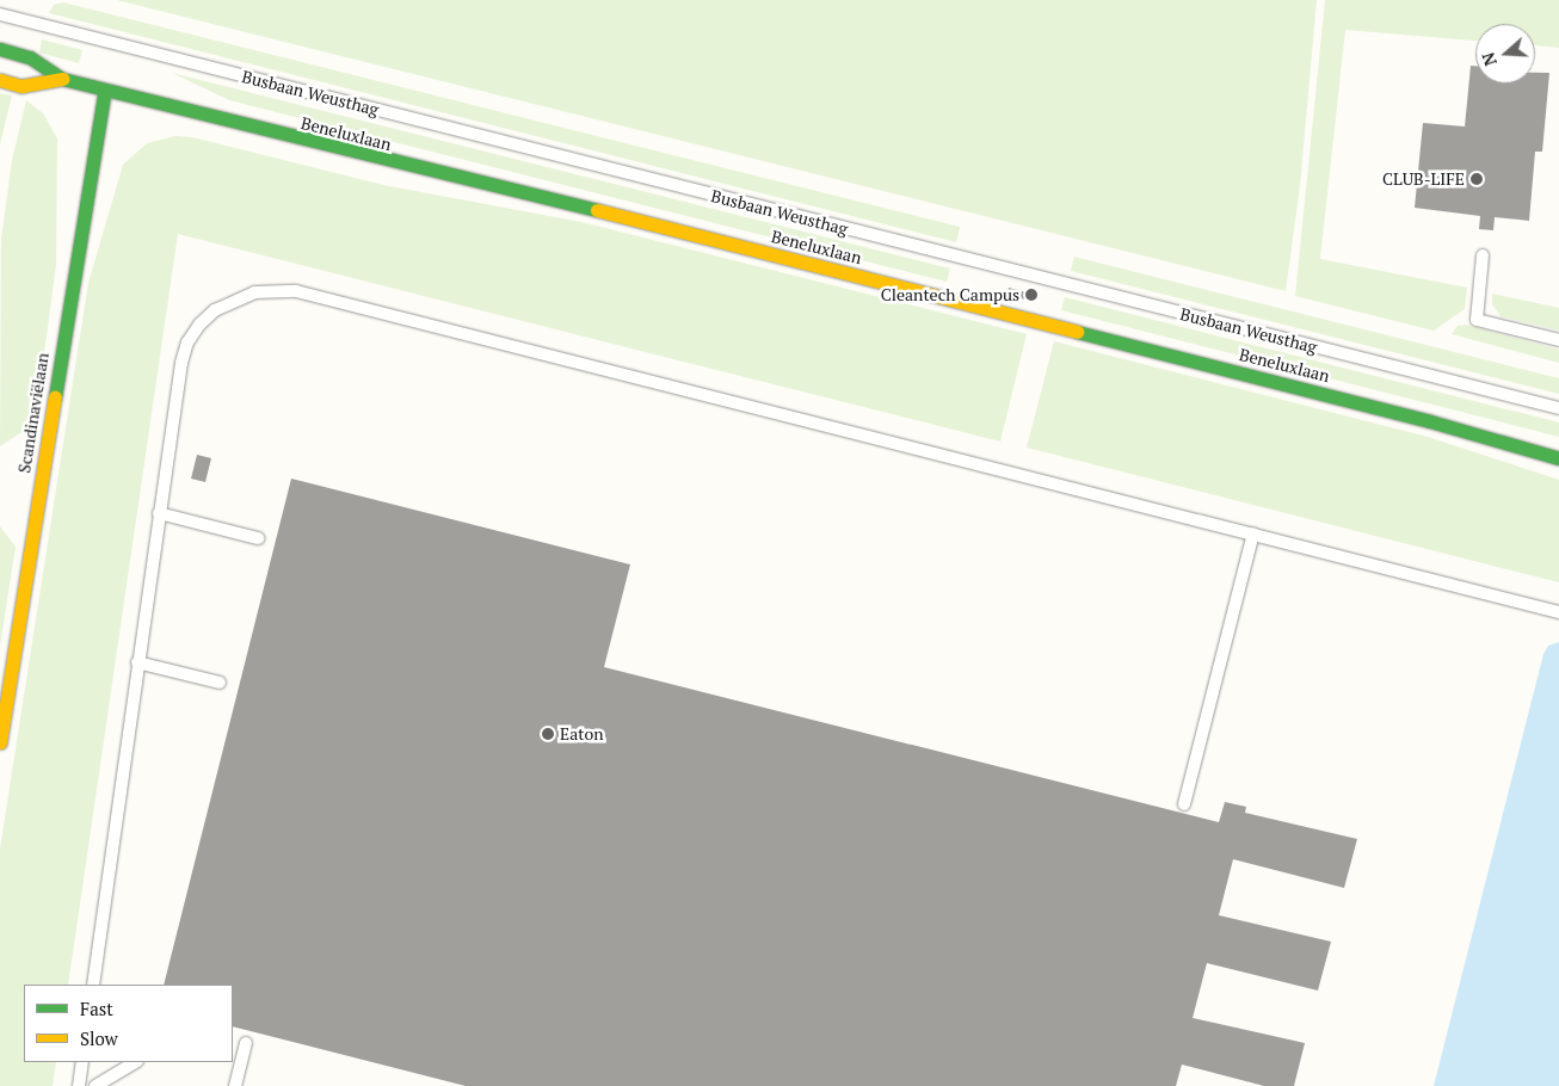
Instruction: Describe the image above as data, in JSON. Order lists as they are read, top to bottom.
{
  "streets": {
    "street": ["Beneluxlaan", "Scandinaviëlaan"],
    "lane": ["Busbaan Weusthag"]
  },
  "crossings": [
    ["Beneluxlaan", "Scandinaviëlaan"]
  ],
  "places": ["CLUB-LIFE", "Cleantech Campus", "Eaton"],
  "legend": ["Fast", "Slow"],
  "north": "left"
}
